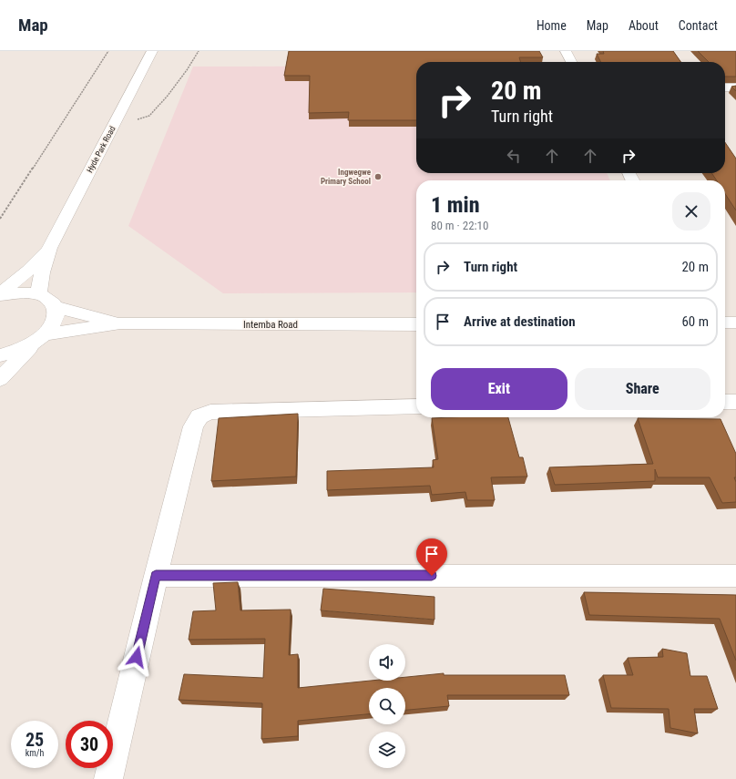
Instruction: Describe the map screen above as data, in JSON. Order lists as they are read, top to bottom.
{
  "streets": {
    "street": ["Hyde Park Road", "Intemba Road"]
  },
  "places": ["Ingwegwe Primary School"],
  "page": {
    "header": "Map",
    "nav": [
      "Home",
      "Map",
      "About",
      "Contact"
    ],
    "turn": ["20 m", "Turn right"],
    "heading": ["1 min", "80 m · 22:10"],
    "list": [
      {
        "name": "Turn right",
        "value": "20 m"
      },
      {
        "name": "Arrive at destination",
        "value": "60 m"
      }
    ],
    "buttons": ["Exit", "Share"],
    "speed": "25 km/h",
    "limit": "30"
  }
}
